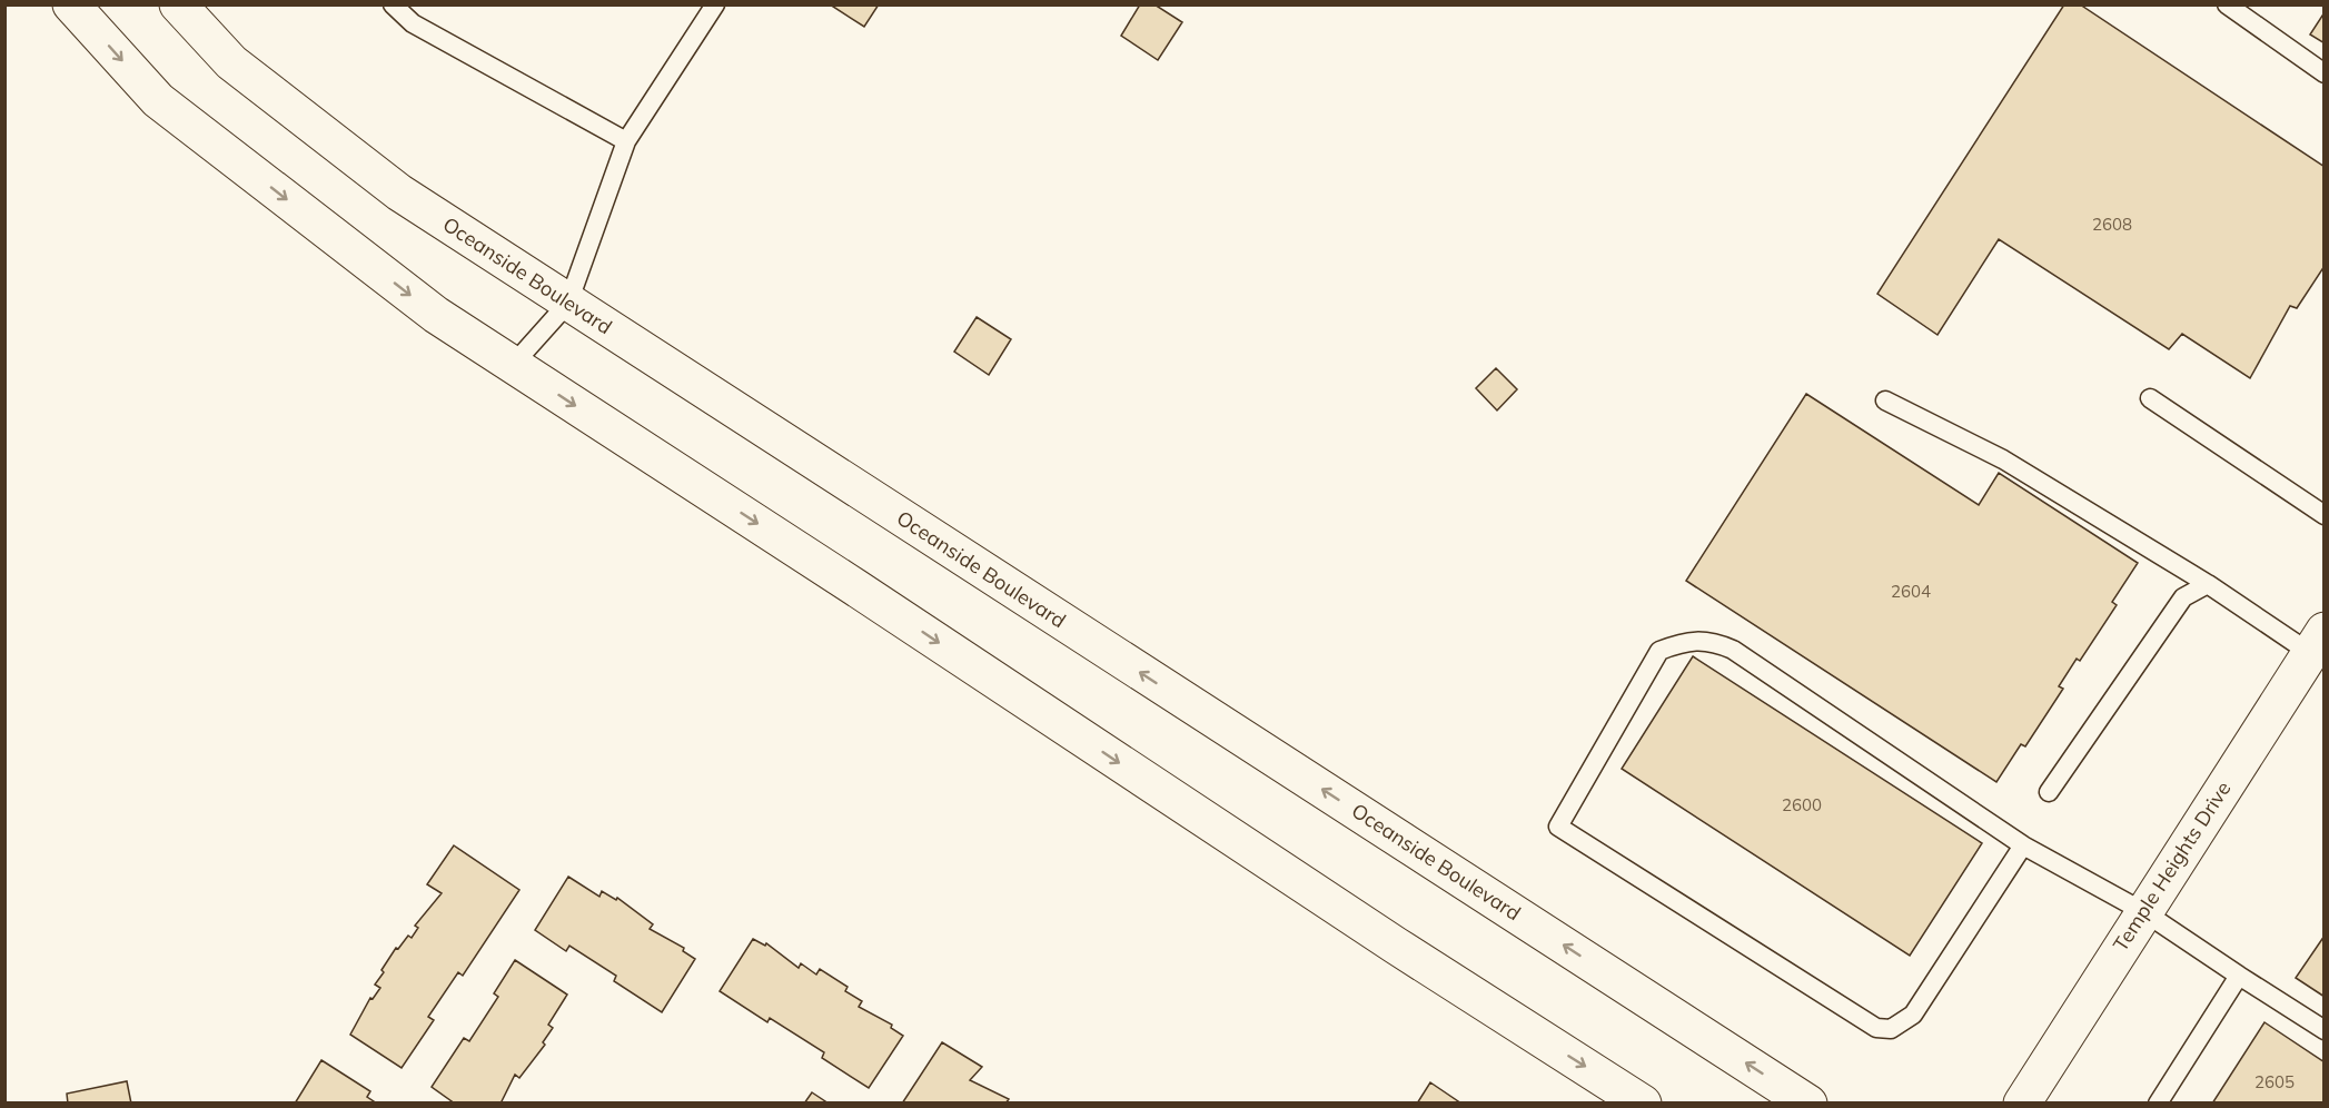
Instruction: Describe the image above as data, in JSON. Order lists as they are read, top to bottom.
{
  "streets": {
    "main road": ["Oceanside Boulevard", "Temple Heights Drive"]
  },
  "house_numbers": [
    "2608",
    "2604",
    "2600",
    "2605"
  ]
}
